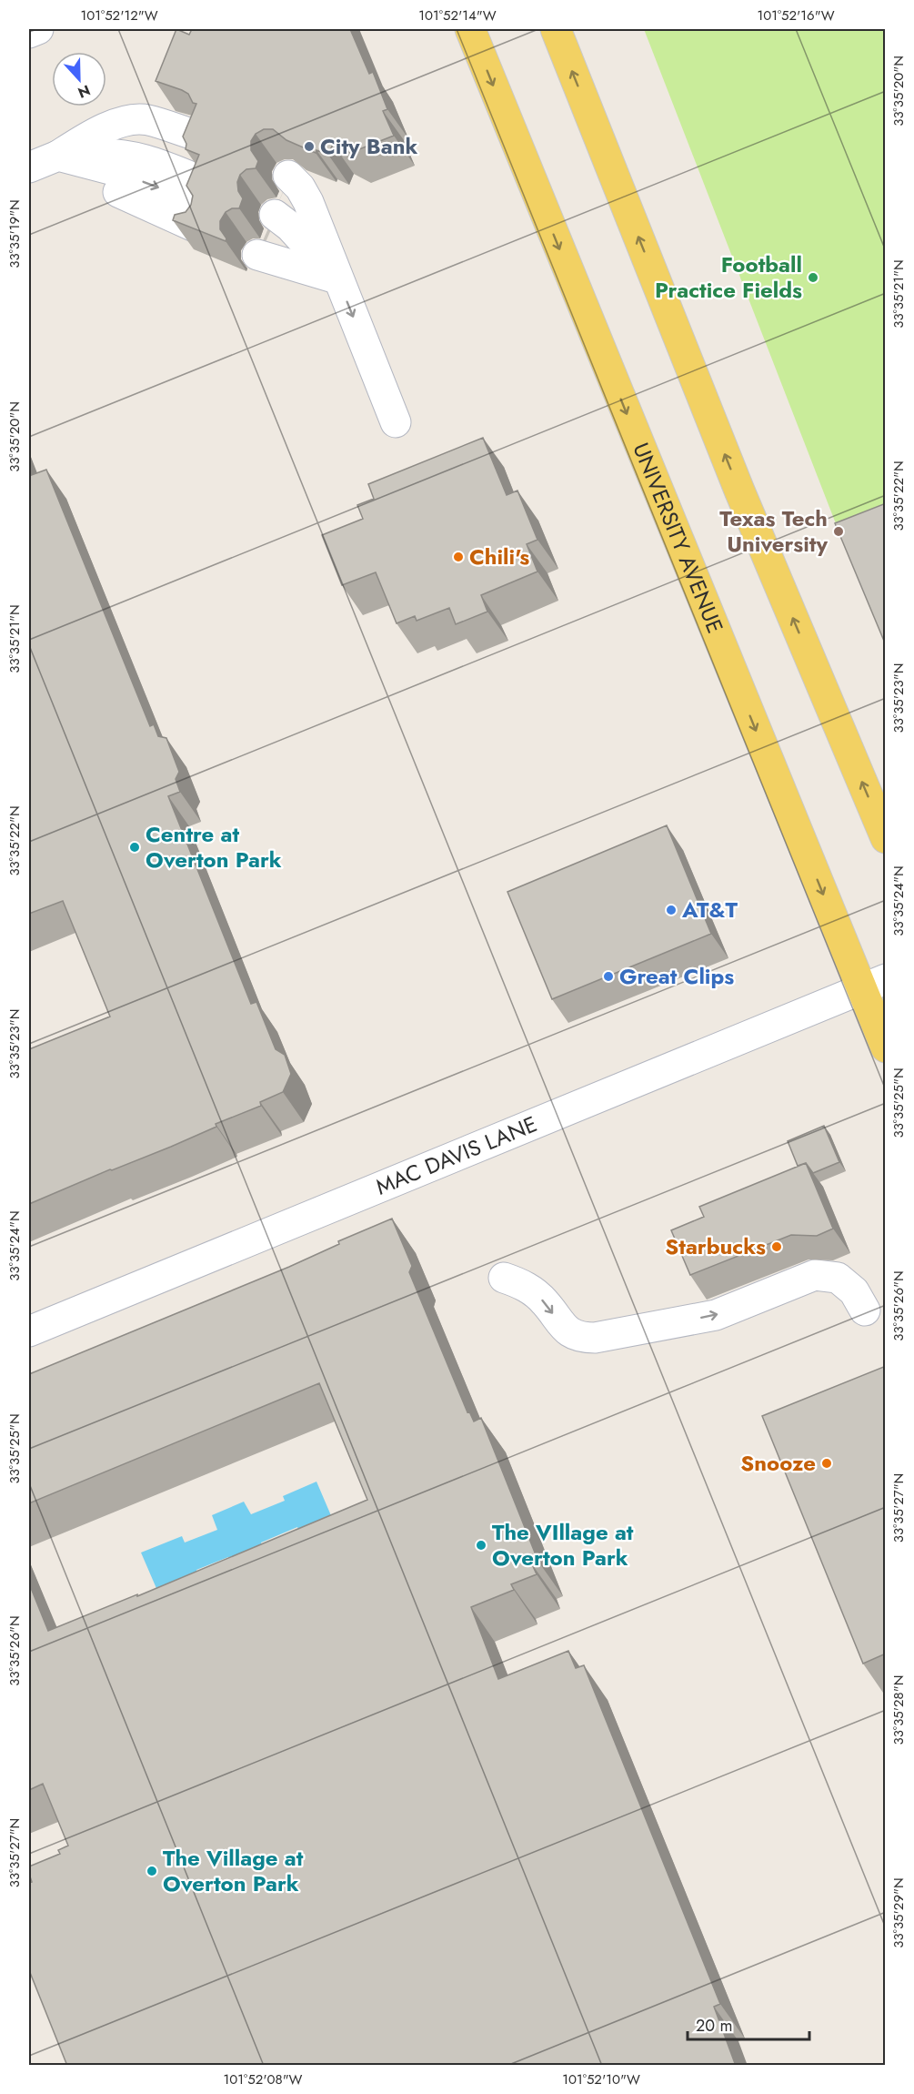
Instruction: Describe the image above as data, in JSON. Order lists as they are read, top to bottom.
{
  "streets": {
    "main road": ["UNIVERSITY AVENUE"],
    "street": ["MAC DAVIS LANE"]
  },
  "crossings": [
    ["UNIVERSITY AVENUE", "MAC DAVIS LANE"]
  ],
  "places": [
    "City Bank",
    "Football Practice Fields",
    "Texas Tech University",
    "Chili's",
    "Centre at Overton Park",
    "AT&T",
    "Great Clips",
    "Starbucks",
    "Snooze",
    "The VIllage at Overton Park",
    "The Village at Overton Park"
  ],
  "scale_bar": "20 m",
  "north": "bottom",
  "coordinates": [
    "101°52'12\"W",
    "101°52'14\"W",
    "101°52'16\"W",
    "33°35'20\"N",
    "33°35'19\"N",
    "33°35'21\"N",
    "33°35'22\"N",
    "33°35'23\"N",
    "33°35'24\"N",
    "33°35'25\"N",
    "33°35'26\"N",
    "33°35'27\"N",
    "33°35'28\"N",
    "33°35'29\"N",
    "101°52'08\"W",
    "101°52'10\"W"
  ]
}
